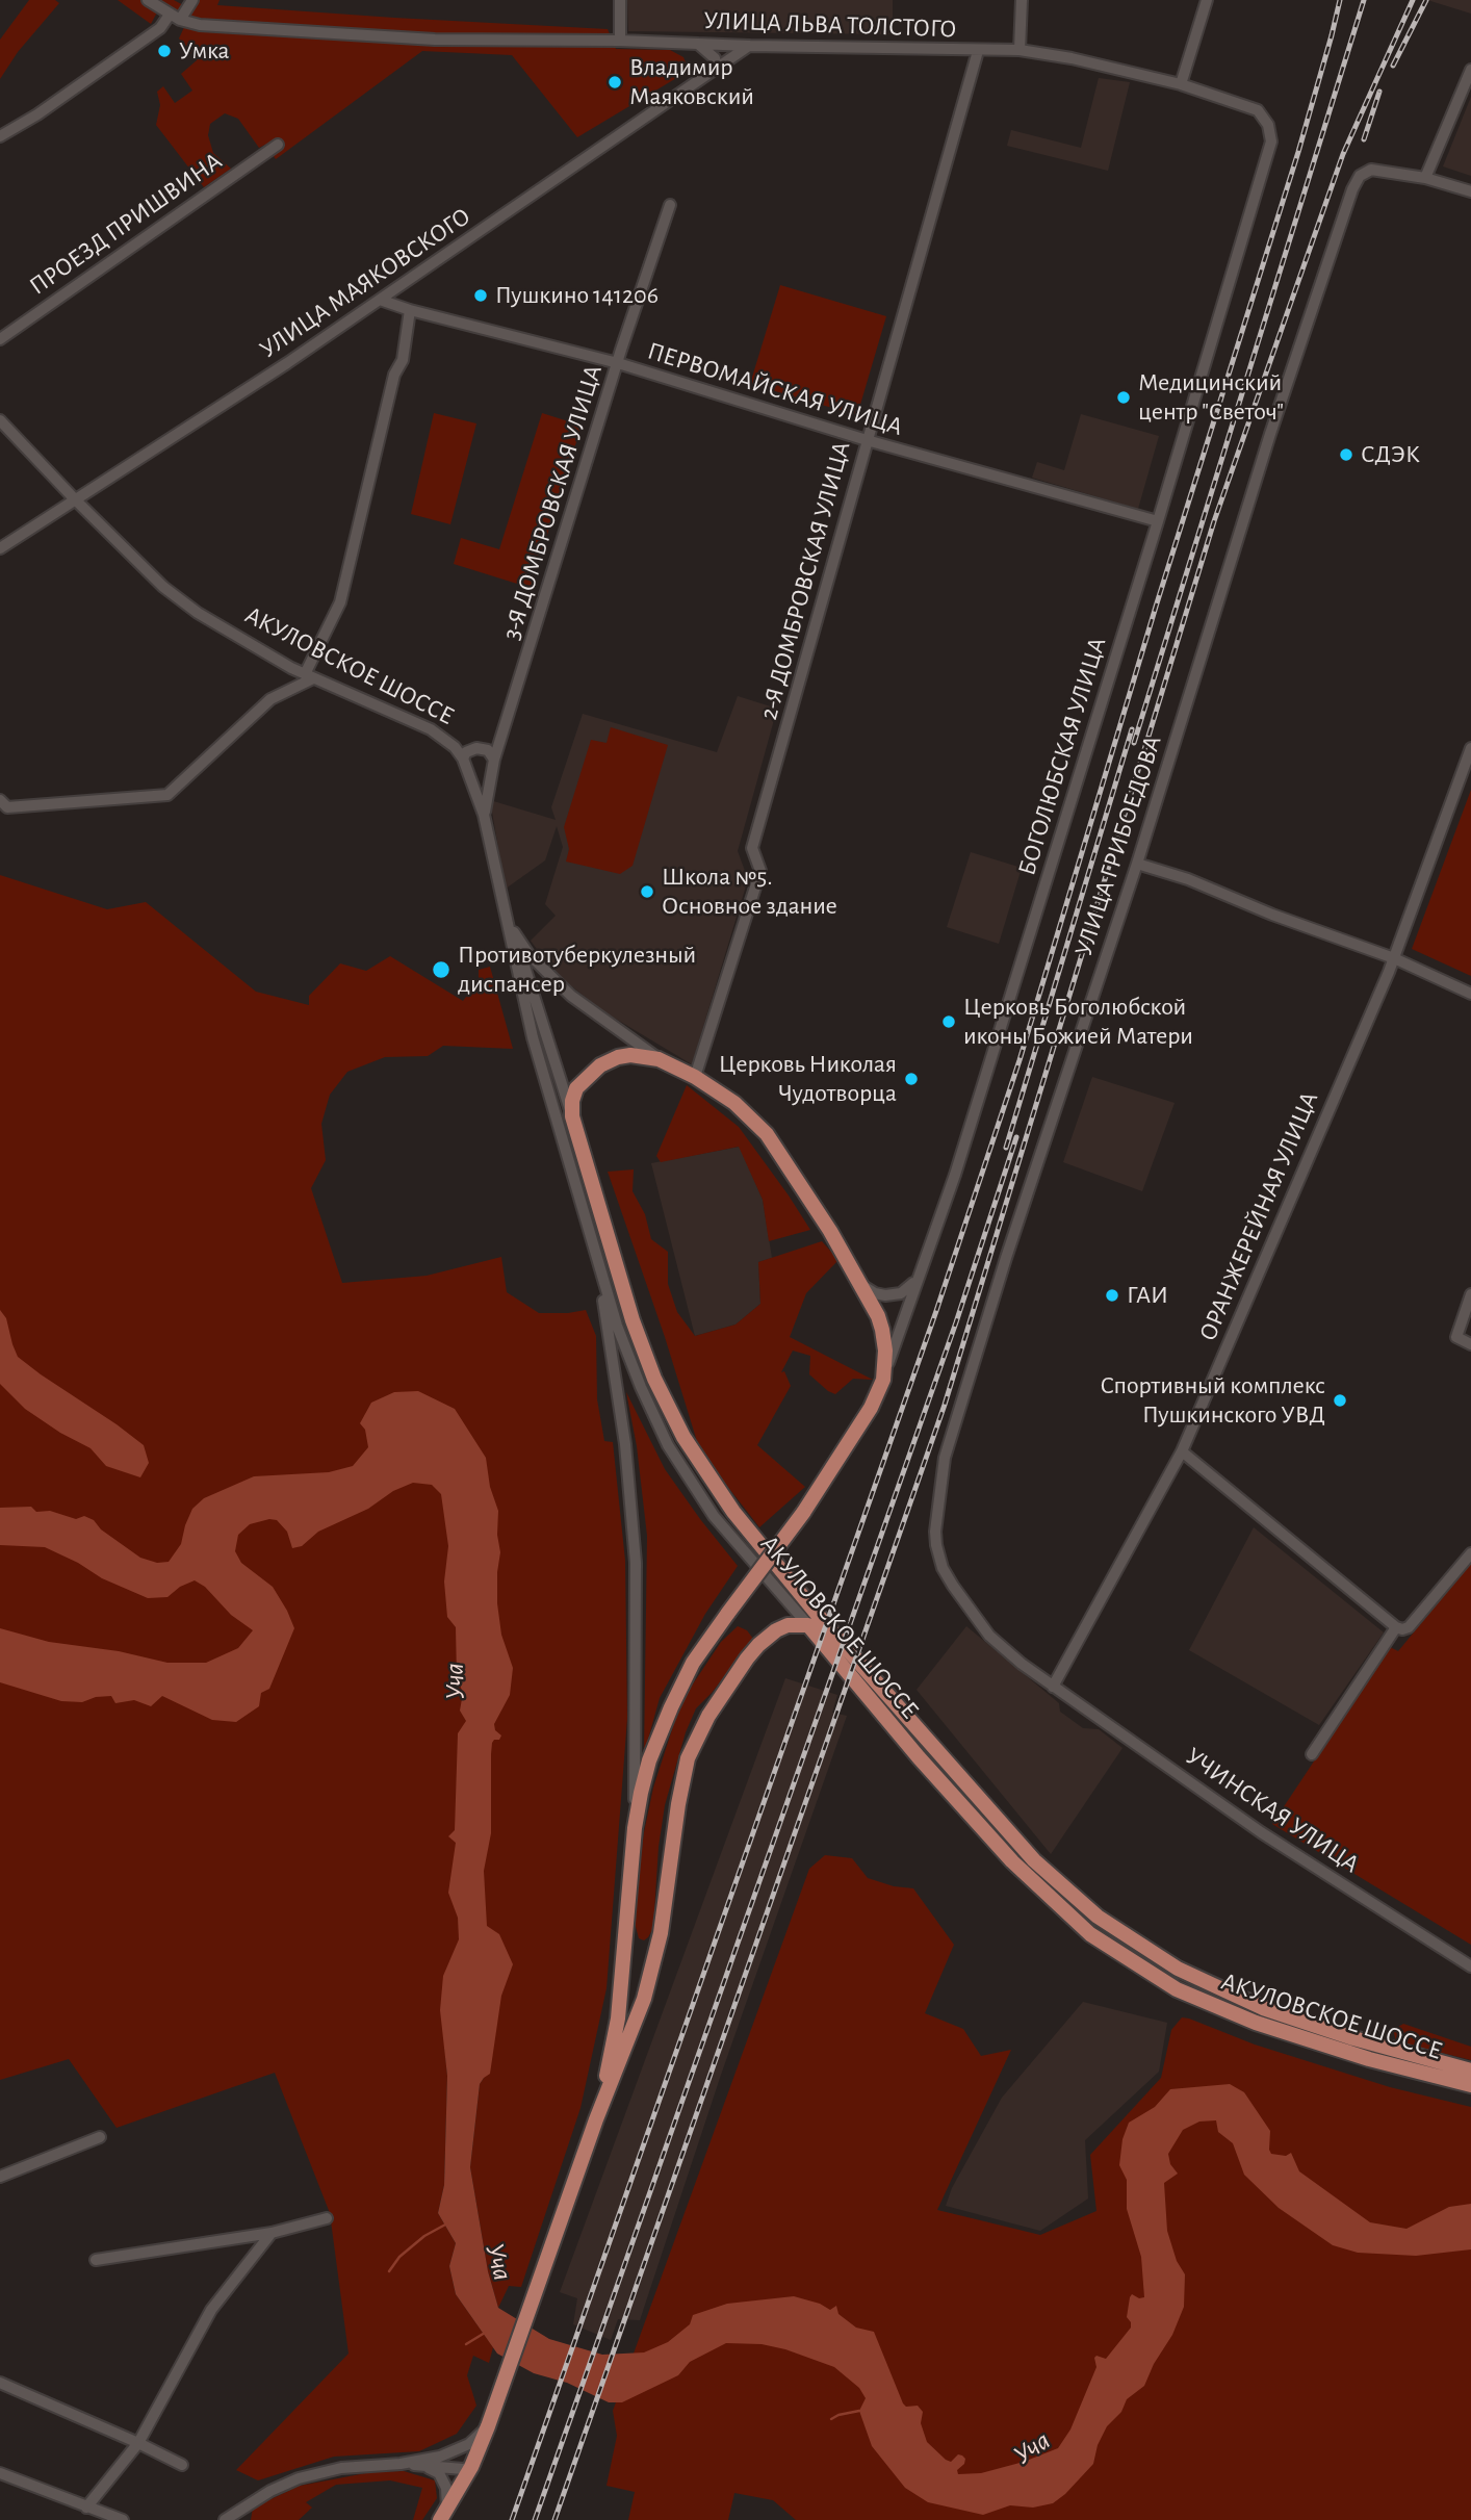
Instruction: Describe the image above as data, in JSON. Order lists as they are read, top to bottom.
{
  "streets": {
    "main road": ["АКУЛОВСКОЕ ШОССЕ"],
    "street": [
      "УЛИЦА ЛЬВА ТОЛСТОГО",
      "ПРОЕЗД ПРИШВИНА",
      "УЛИЦА МАЯКОВСКОГО",
      "ПЕРВОМАЙСКАЯ УЛИЦА",
      "3-Я ДОМБРОВСКАЯ УЛИЦА",
      "2-Я ДОМБРОВСКАЯ УЛИЦА",
      "БОГОЛЮБСКАЯ УЛИЦА",
      "УЛИЦА ГРИБОЕДОВА",
      "ОРАНЖЕРЕЙНАЯ УЛИЦА",
      "УЧИНСКАЯ УЛИЦА"
    ]
  },
  "crossings": [
    ["УЛИЦА ЛЬВА ТОЛСТОГО", "УЛИЦА МАЯКОВСКОГО"],
    ["УЛИЦА ЛЬВА ТОЛСТОГО", "2-Я ДОМБРОВСКАЯ УЛИЦА"],
    ["УЛИЦА ЛЬВА ТОЛСТОГО", "БОГОЛЮБСКАЯ УЛИЦА"],
    ["УЛИЦА МАЯКОВСКОГО", "ПЕРВОМАЙСКАЯ УЛИЦА"],
    ["УЛИЦА МАЯКОВСКОГО", "АКУЛОВСКОЕ ШОССЕ"],
    ["ПЕРВОМАЙСКАЯ УЛИЦА", "3-Я ДОМБРОВСКАЯ УЛИЦА"],
    ["ПЕРВОМАЙСКАЯ УЛИЦА", "2-Я ДОМБРОВСКАЯ УЛИЦА"],
    ["ПЕРВОМАЙСКАЯ УЛИЦА", "БОГОЛЮБСКАЯ УЛИЦА"],
    ["3-Я ДОМБРОВСКАЯ УЛИЦА", "АКУЛОВСКОЕ ШОССЕ"],
    ["УЛИЦА ГРИБОЕДОВА", "ОРАНЖЕРЕЙНАЯ УЛИЦА"],
    ["УЛИЦА ГРИБОЕДОВА", "УЧИНСКАЯ УЛИЦА"],
    ["ОРАНЖЕРЕЙНАЯ УЛИЦА", "УЧИНСКАЯ УЛИЦА"]
  ],
  "water": ["Уча"],
  "places": [
    "Умка",
    "Владимир Маяковский",
    "Пушкино 141206",
    "Медицинский центр \"Светоч\"",
    "СДЭК",
    "Школа №5. Основное здание",
    "Противотуберкулезный диспансер",
    "Церковь Боголюбской иконы Божией Матери",
    "Церковь Николая Чудотворца",
    "ГАИ",
    "Спортивный комплекс Пушкинского УВД"
  ]
}
